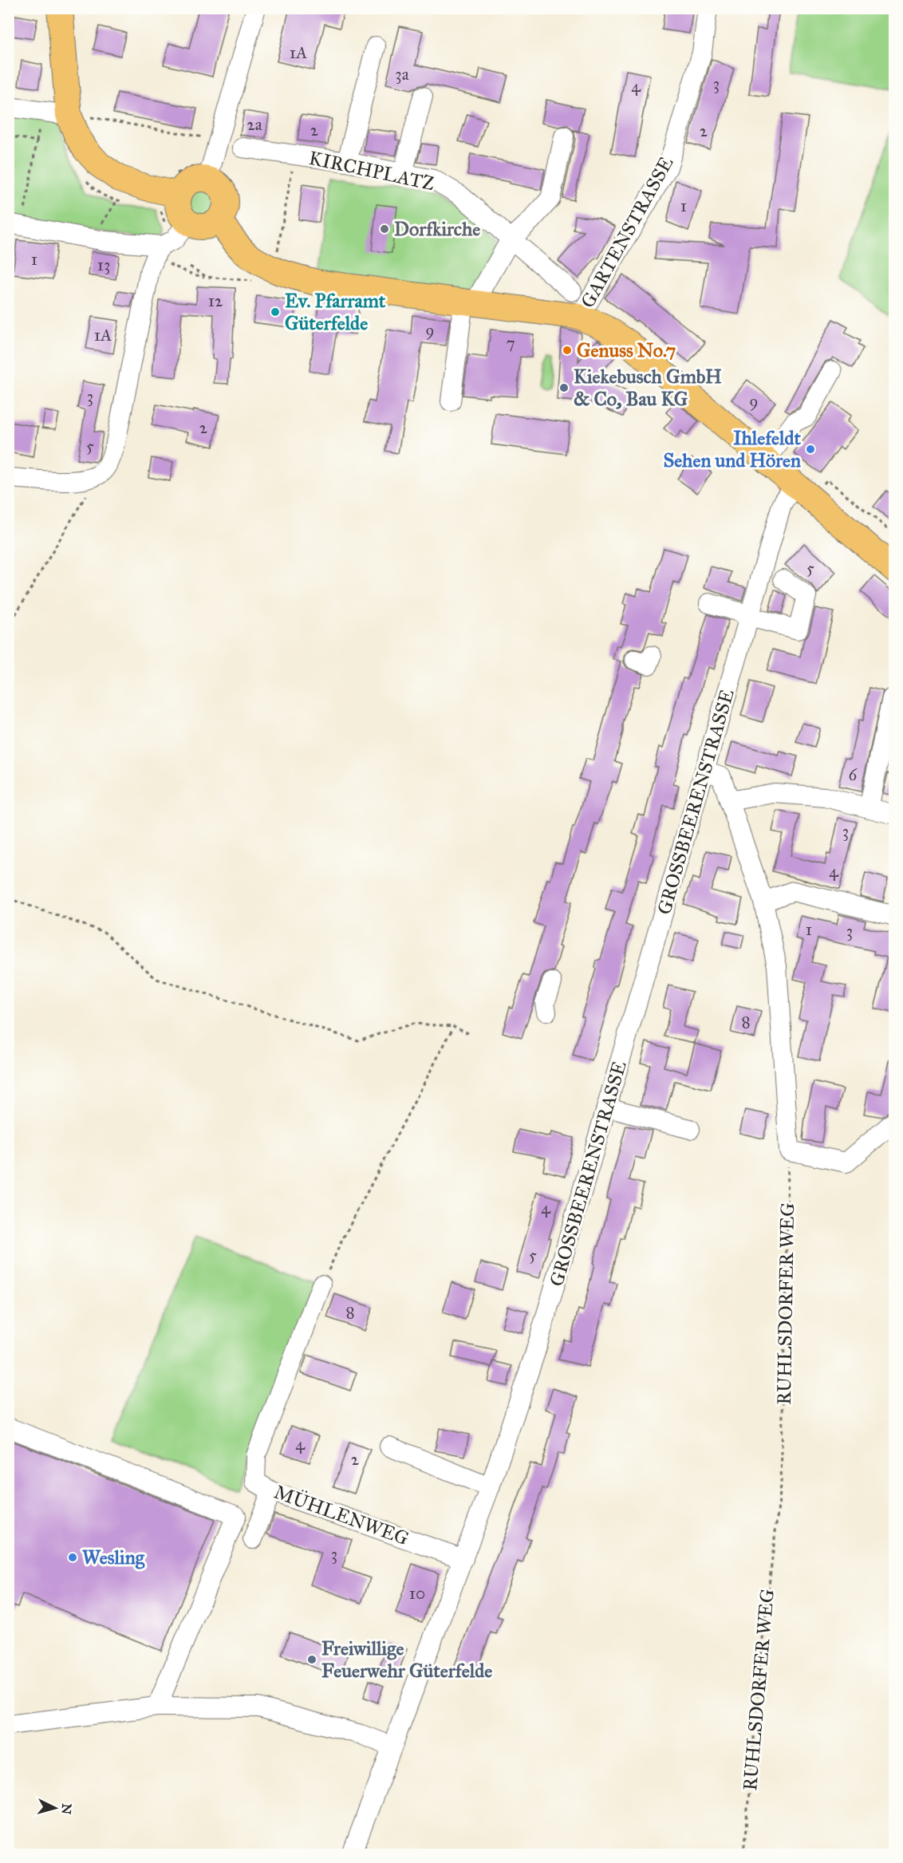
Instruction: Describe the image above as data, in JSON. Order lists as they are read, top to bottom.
{
  "streets": {
    "street": [
      "KIRCHPLATZ",
      "GARTENSTRASSE",
      "GROSSBEERENSTRASSE",
      "MÜHLENWEG"
    ],
    "path": ["RUHLSDORFER WEG"]
  },
  "crossings": [
    ["GROSSBEERENSTRASSE", "MÜHLENWEG"]
  ],
  "places": [
    "Dorfkirche",
    "Ev. Pfarramt Güterfelde",
    "Genuss No.7",
    "Kiekebusch GmbH & Co, Bau KG",
    "Ihlefeldt Sehen und Hören",
    "Wesling",
    "Freiwillige Feuerwehr Güterfelde"
  ],
  "house_numbers": [
    "1A",
    "3a",
    "3",
    "4",
    "2a",
    "2",
    "2",
    "1",
    "1",
    "13",
    "12",
    "9",
    "1A",
    "7",
    "3",
    "9",
    "2",
    "5",
    "5",
    "6",
    "3",
    "4",
    "1",
    "3",
    "8",
    "4",
    "5",
    "8",
    "4",
    "2",
    "3",
    "10"
  ],
  "north": "right"
}
